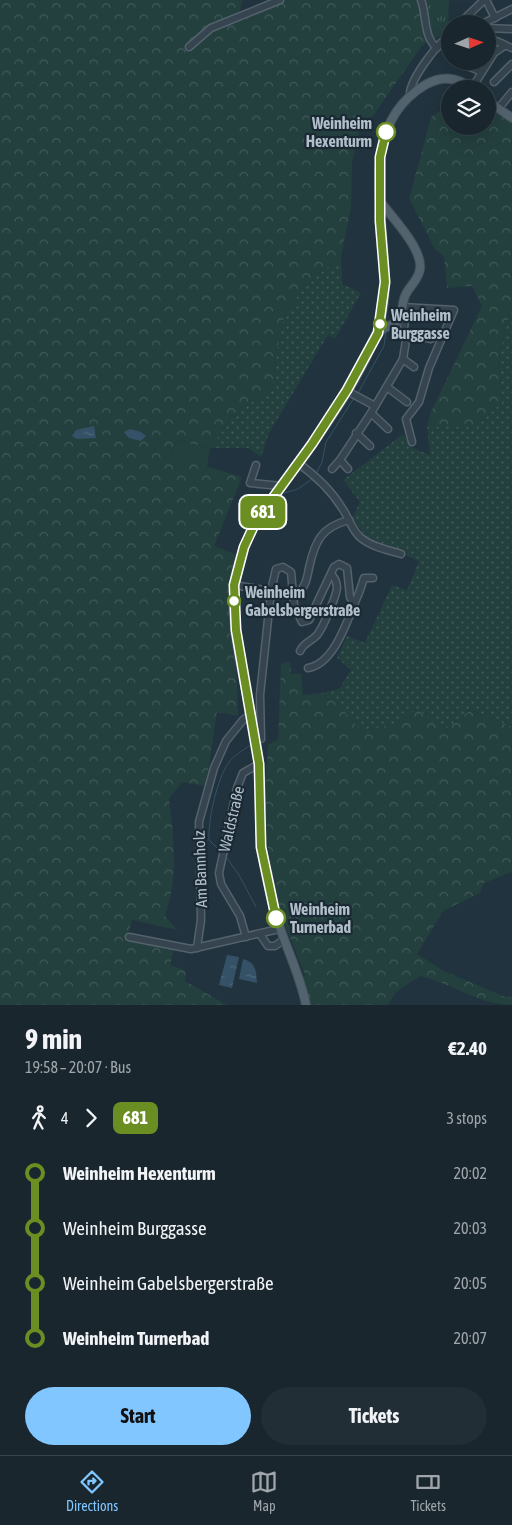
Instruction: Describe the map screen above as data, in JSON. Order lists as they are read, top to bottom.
{
  "streets": {
    "street": ["Waldstraße", "Am Bannholz"]
  },
  "places": [
    "Weinheim Hexenturm",
    "Weinheim Burggasse",
    "Weinheim Gabelsbergerstraße",
    "Weinheim Turnerbad"
  ],
  "lines": ["bus line 681"],
  "north": "right",
  "page": {
    "on_map": "681",
    "heading": ["9 min", "19:58 – 20:07 · Bus", "€2.40"],
    "legs": ["4", "681", "3 stops"],
    "list": [
      {
        "name": "Weinheim Hexenturm",
        "value": "20:02"
      },
      {
        "name": "Weinheim Burggasse",
        "value": "20:03"
      },
      {
        "name": "Weinheim Gabelsbergerstraße",
        "value": "20:05"
      },
      {
        "name": "Weinheim Turnerbad",
        "value": "20:07"
      }
    ],
    "buttons": ["Start", "Tickets"],
    "tabs": ["Directions", "Map", "Tickets"]
  }
}
